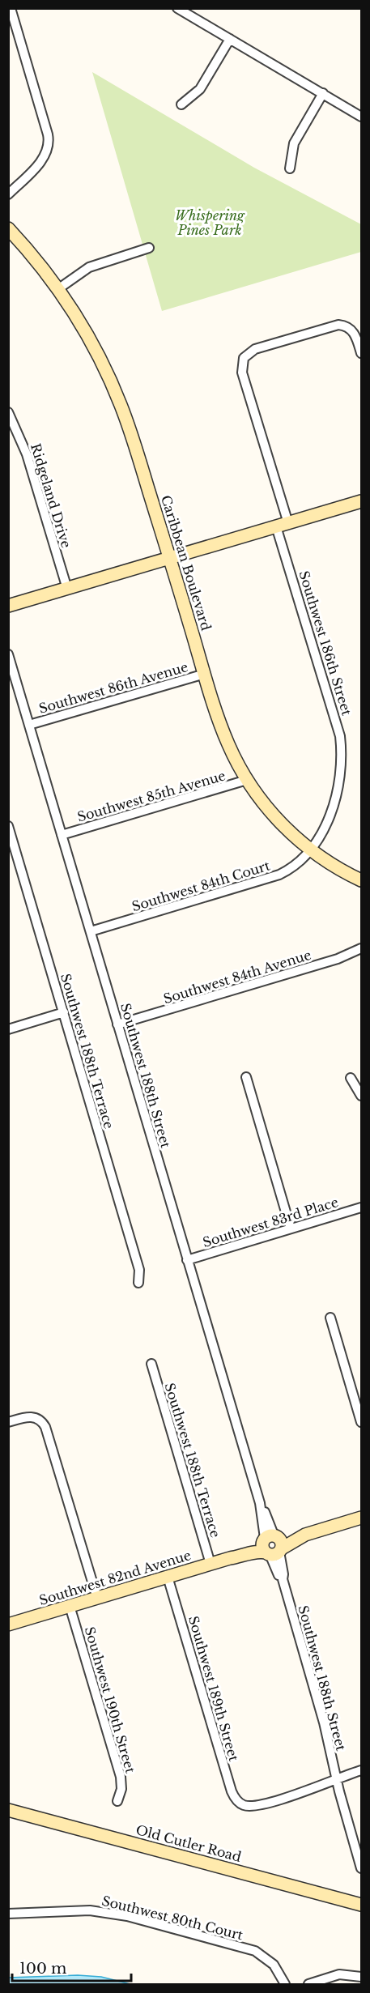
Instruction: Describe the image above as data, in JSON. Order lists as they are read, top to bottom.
{
  "streets": {
    "street": [
      "Ridgeland Drive",
      "Caribbean Boulevard",
      "Southwest 186th Street",
      "Southwest 86th Avenue",
      "Southwest 85th Avenue",
      "Southwest 84th Court",
      "Southwest 84th Avenue",
      "Southwest 188th Terrace",
      "Southwest 188th Street",
      "Southwest 83rd Place",
      "Southwest 82nd Avenue",
      "Southwest 189th Street",
      "Southwest 190th Street",
      "Old Cutler Road",
      "Southwest 80th Court"
    ]
  },
  "crossings": [
    ["Caribbean Boulevard", "Southwest 186th Street"],
    ["Caribbean Boulevard", "Southwest 86th Avenue"],
    ["Caribbean Boulevard", "Southwest 85th Avenue"],
    ["Caribbean Boulevard", "Southwest 84th Court"],
    ["Southwest 186th Street", "Southwest 84th Court"],
    ["Southwest 86th Avenue", "Southwest 188th Street"],
    ["Southwest 85th Avenue", "Southwest 188th Street"],
    ["Southwest 84th Court", "Southwest 188th Street"],
    ["Southwest 84th Avenue", "Southwest 188th Street"],
    ["Southwest 188th Terrace", "Southwest 82nd Avenue"],
    ["Southwest 188th Street", "Southwest 83rd Place"],
    ["Southwest 188th Street", "Southwest 82nd Avenue"],
    ["Southwest 188th Street", "Southwest 189th Street"],
    ["Southwest 82nd Avenue", "Southwest 189th Street"],
    ["Southwest 82nd Avenue", "Southwest 190th Street"]
  ],
  "parks": ["Whispering Pines Park"],
  "scale_bar": "100 m"
}
